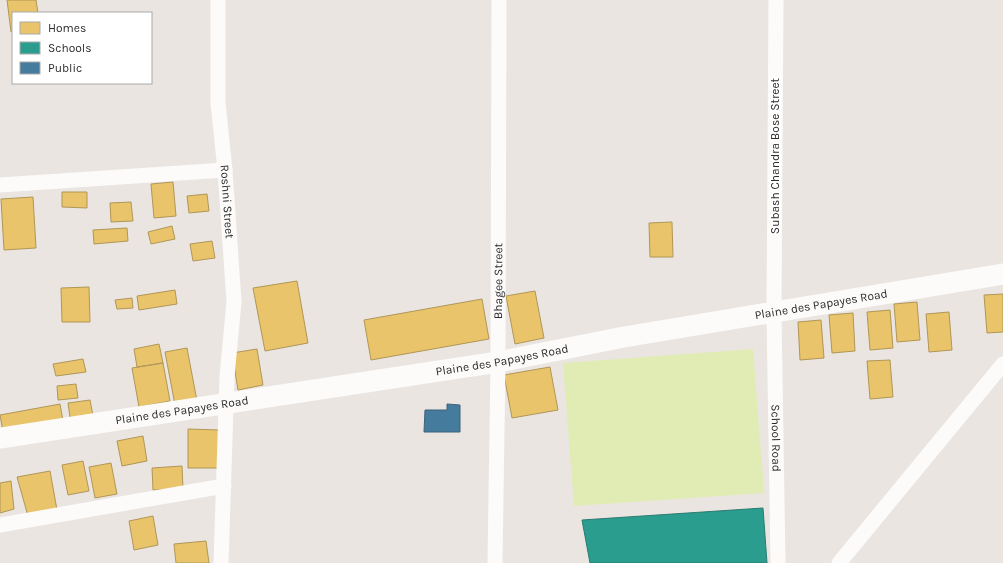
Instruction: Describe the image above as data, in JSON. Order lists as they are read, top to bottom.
{
  "streets": {
    "main road": ["Plaine des Papayes Road"],
    "street": [
      "Subash Chandra Bose Street",
      "Roshni Street",
      "Bhagee Street",
      "School Road"
    ]
  },
  "crossings": [
    ["Subash Chandra Bose Street", "Plaine des Papayes Road"],
    ["Subash Chandra Bose Street", "School Road"],
    ["Roshni Street", "Plaine des Papayes Road"],
    ["Bhagee Street", "Plaine des Papayes Road"],
    ["Plaine des Papayes Road", "School Road"]
  ],
  "legend": ["Homes", "Schools", "Public"]
}
